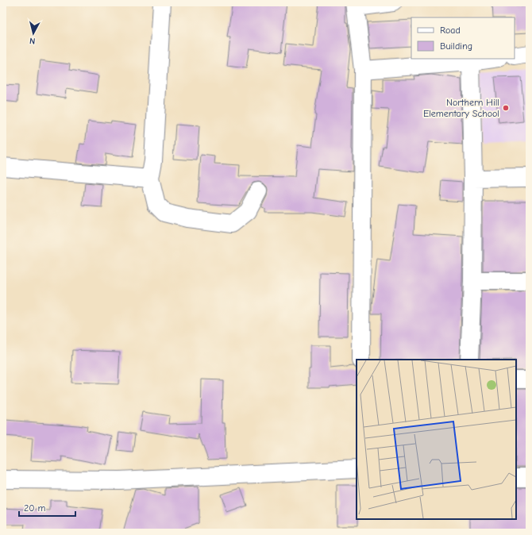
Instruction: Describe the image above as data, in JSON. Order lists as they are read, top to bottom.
{
  "places": ["Northern Hill Elementary School"],
  "legend": ["Road", "Building"],
  "scale_bar": "20 m",
  "north": "bottom"
}
